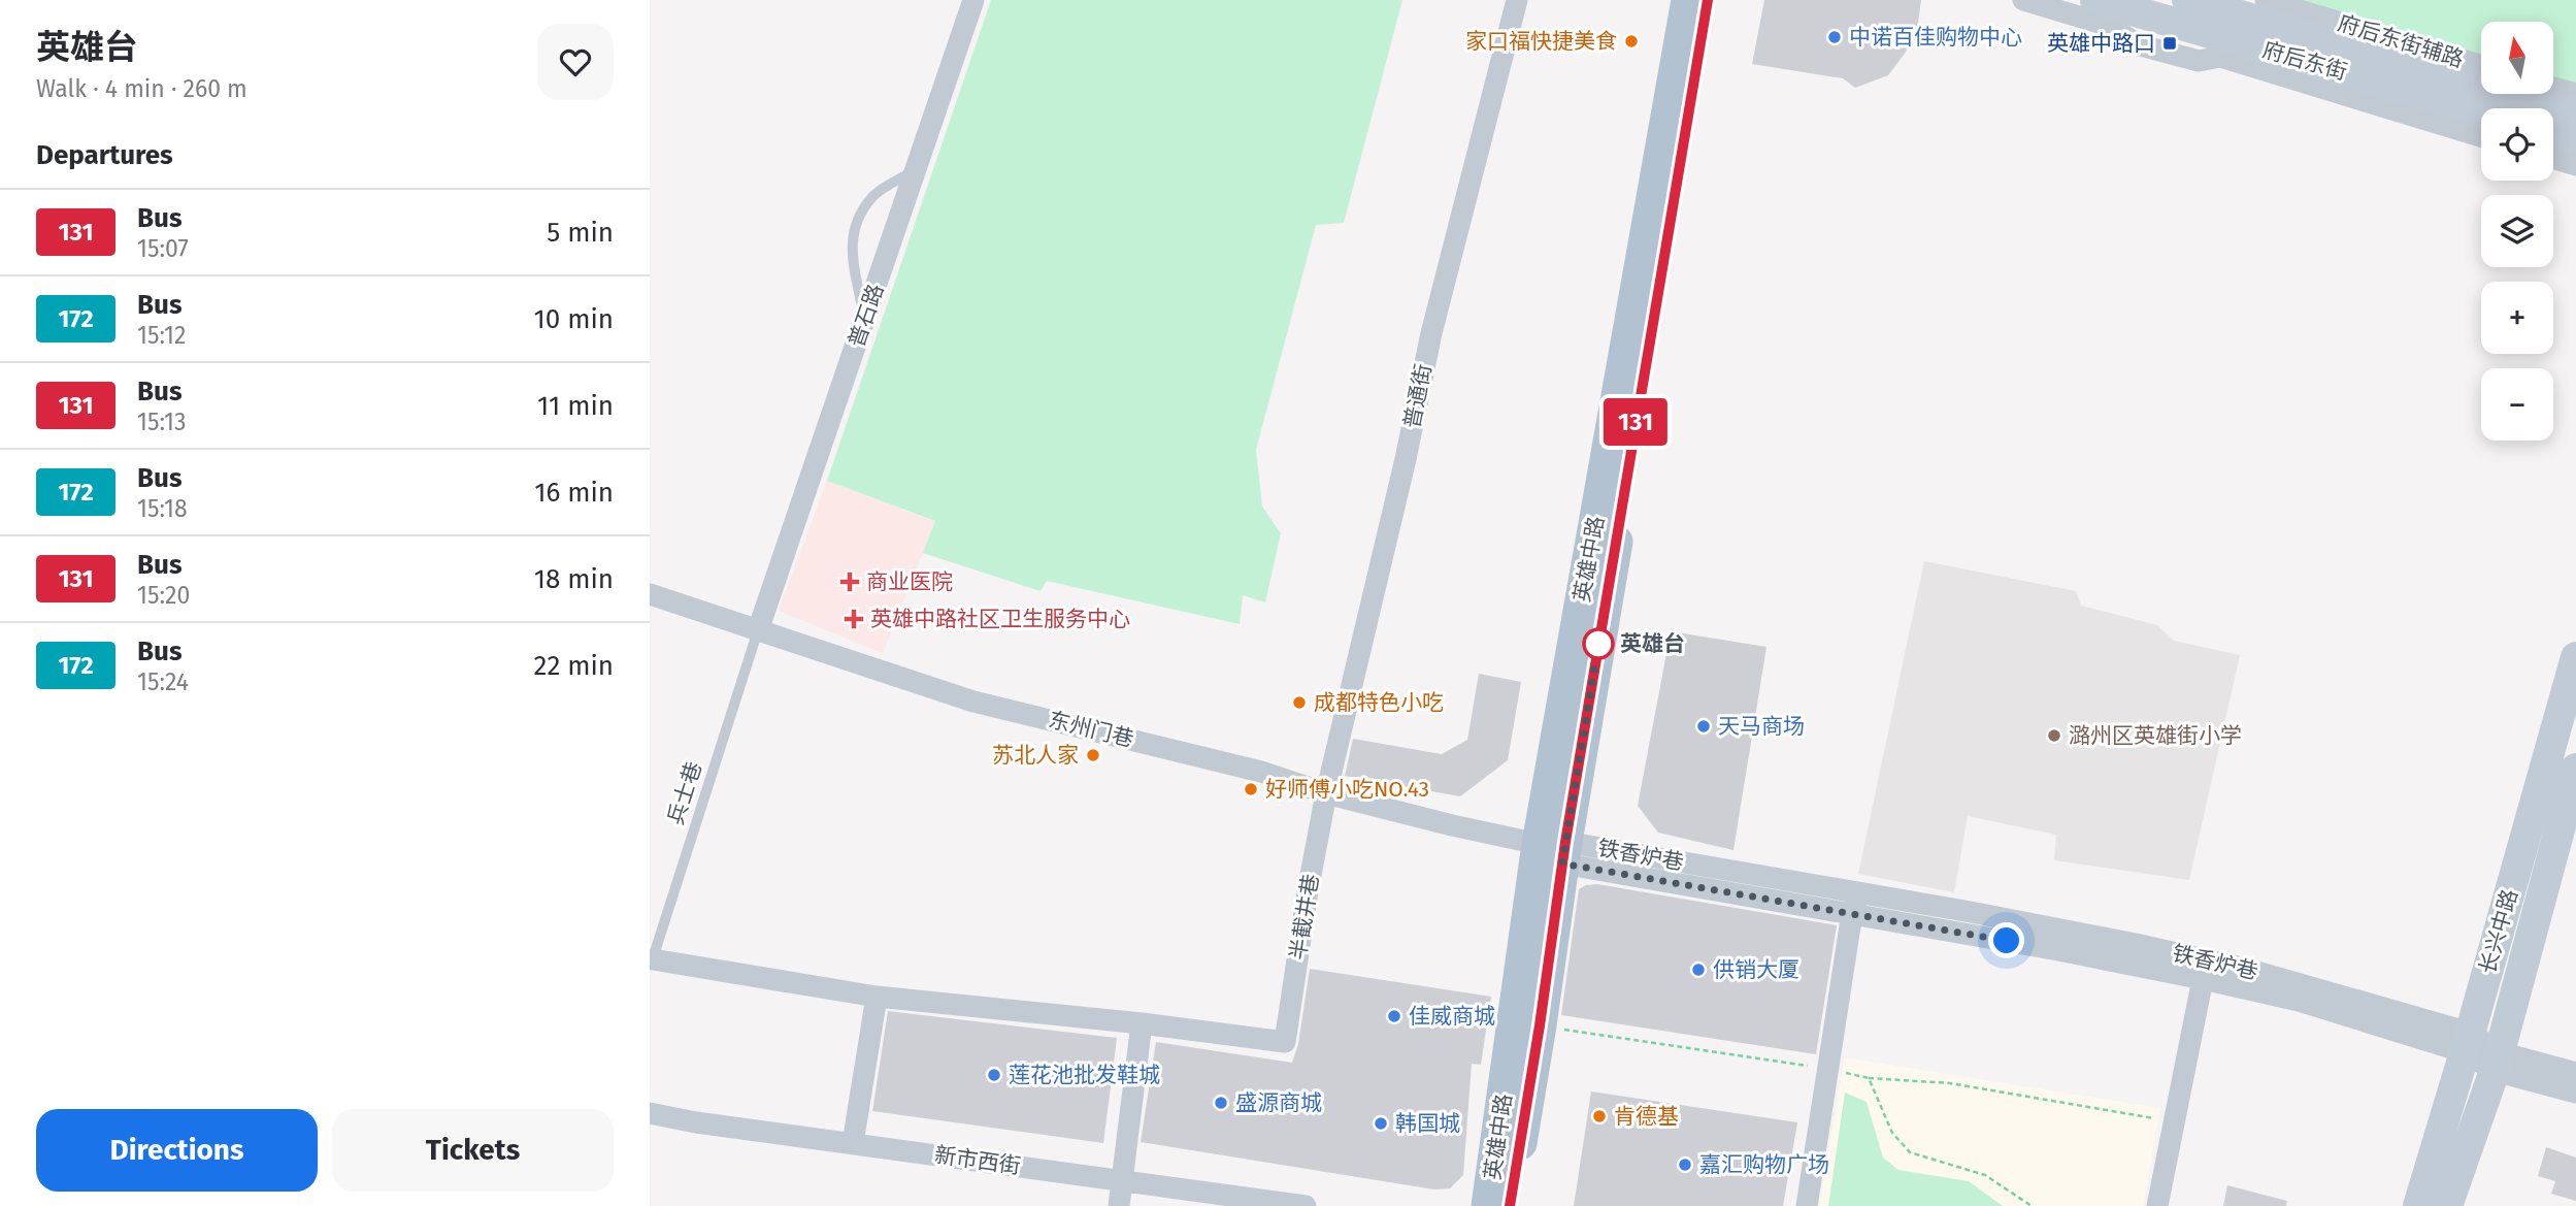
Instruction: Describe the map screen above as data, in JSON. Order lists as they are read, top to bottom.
{
  "streets": {
    "main road": ["府后东街", "英雄中路", "长兴中路"],
    "street": [
      "府后东街辅路",
      "普石路",
      "普通街",
      "东州门巷",
      "铁香炉巷",
      "半截井巷",
      "新市西街"
    ],
    "lane": ["兵士巷"]
  },
  "crossings": [
    ["普石路", "东州门巷"],
    ["普石路", "兵士巷"],
    ["普通街", "东州门巷"],
    ["普通街", "半截井巷"],
    ["英雄中路", "东州门巷"],
    ["英雄中路", "铁香炉巷"],
    ["东州门巷", "兵士巷"],
    ["东州门巷", "铁香炉巷"],
    ["东州门巷", "半截井巷"],
    ["铁香炉巷", "长兴中路"]
  ],
  "places": {
    "other": [
      "中诺百佳购物中心",
      "家口福快捷美食",
      "英雄台",
      "成都特色小吃",
      "天马商场",
      "潞州区英雄街小学",
      "苏北人家",
      "好师傅小吃NO.43",
      "供销大厦",
      "佳威商城",
      "莲花池批发鞋城",
      "盛源商城",
      "肯德基",
      "韩国城",
      "嘉汇购物广场"
    ],
    "transit": ["英雄中路口"],
    "health": ["商业医院", "英雄中路社区卫生服务中心"]
  },
  "lines": ["bus line 131"],
  "north": "top",
  "page": {
    "heading": [
      ["英雄台", "Walk · 4 min · 260 m"],
      "Departures"
    ],
    "on_map": "131",
    "map_buttons": ["+", "−"],
    "list": [
      {
        "mark": "131",
        "name": "Bus",
        "note": "15:07",
        "value": "5 min"
      },
      {
        "mark": "172",
        "name": "Bus",
        "note": "15:12",
        "value": "10 min"
      },
      {
        "mark": "131",
        "name": "Bus",
        "note": "15:13",
        "value": "11 min"
      },
      {
        "mark": "172",
        "name": "Bus",
        "note": "15:18",
        "value": "16 min"
      },
      {
        "mark": "131",
        "name": "Bus",
        "note": "15:20",
        "value": "18 min"
      },
      {
        "mark": "172",
        "name": "Bus",
        "note": "15:24",
        "value": "22 min"
      }
    ],
    "buttons": ["Directions", "Tickets"]
  }
}
